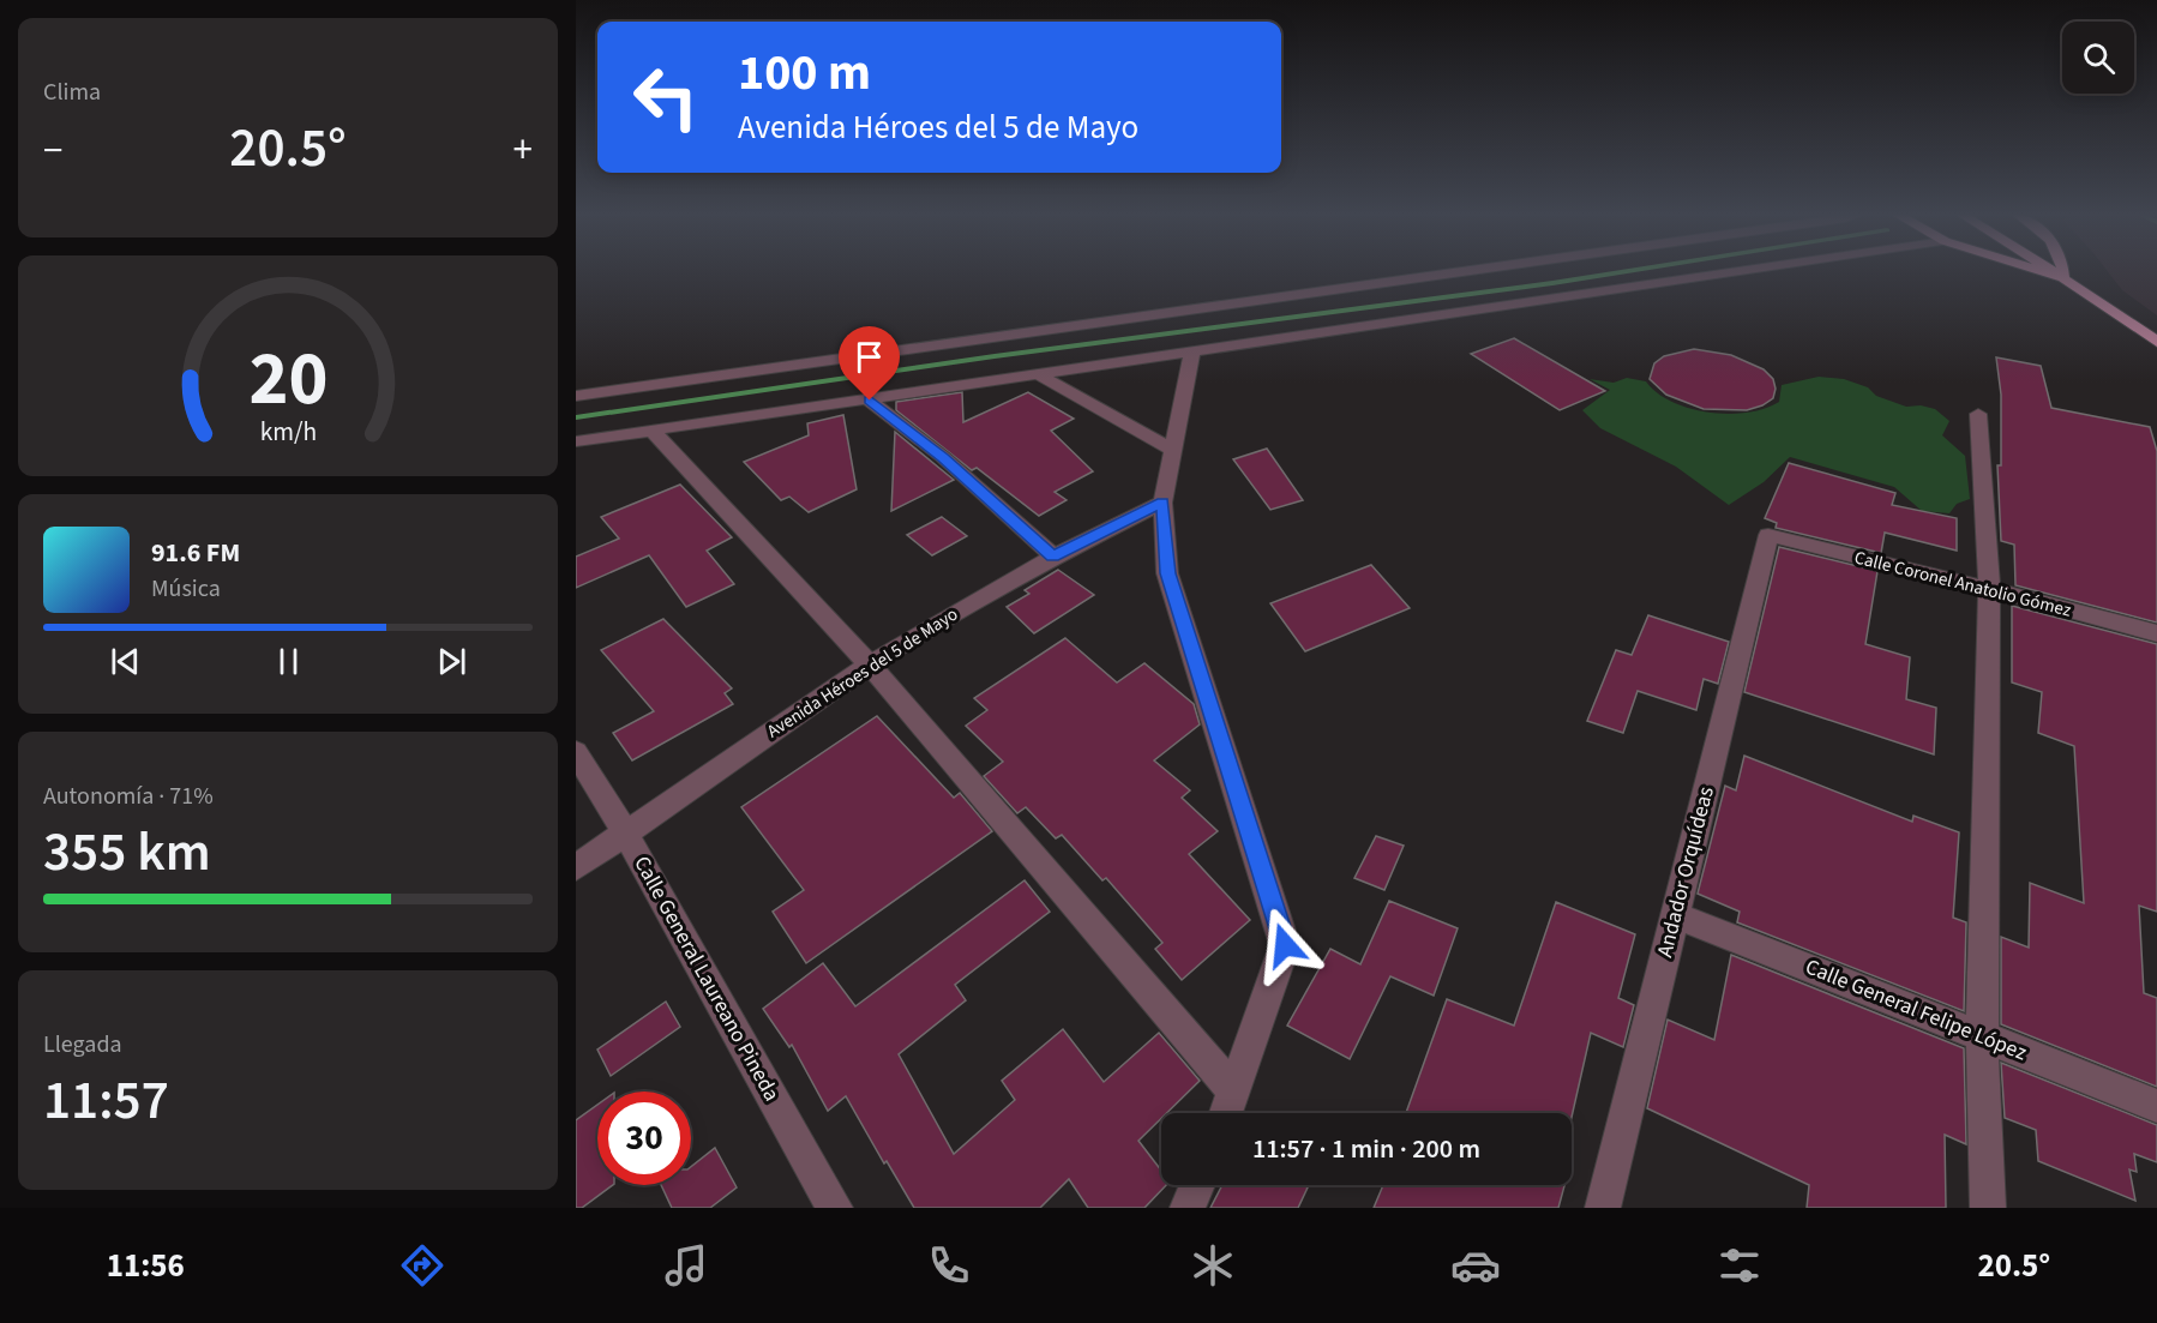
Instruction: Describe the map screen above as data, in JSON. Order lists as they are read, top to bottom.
{
  "streets": {
    "street": [
      "Calle Coronel Anatolio Gómez",
      "Avenida Héroes del 5 de Mayo",
      "Andador Orquídeas",
      "Calle General Laureano Pineda",
      "Calle General Felipe López"
    ]
  },
  "crossings": [
    ["Calle Coronel Anatolio Gómez", "Andador Orquídeas"],
    ["Avenida Héroes del 5 de Mayo", "Calle General Laureano Pineda"],
    ["Andador Orquídeas", "Calle General Felipe López"]
  ],
  "page": {
    "tile": [
      "Clima",
      ["Autonomía · 71%", "355 km"],
      ["Llegada", "11:57"]
    ],
    "turn": ["100 m", "Avenida Héroes del 5 de Mayo"],
    "heat": ["−", "20.5°", "+"],
    "song": ["91.6 FM", "Música"],
    "limit": "30",
    "trip": "11:57 · 1 min · 200 m",
    "tabs": ["11:56", "20.5°"],
    "gauge": ["20", "km/h"]
  }
}
